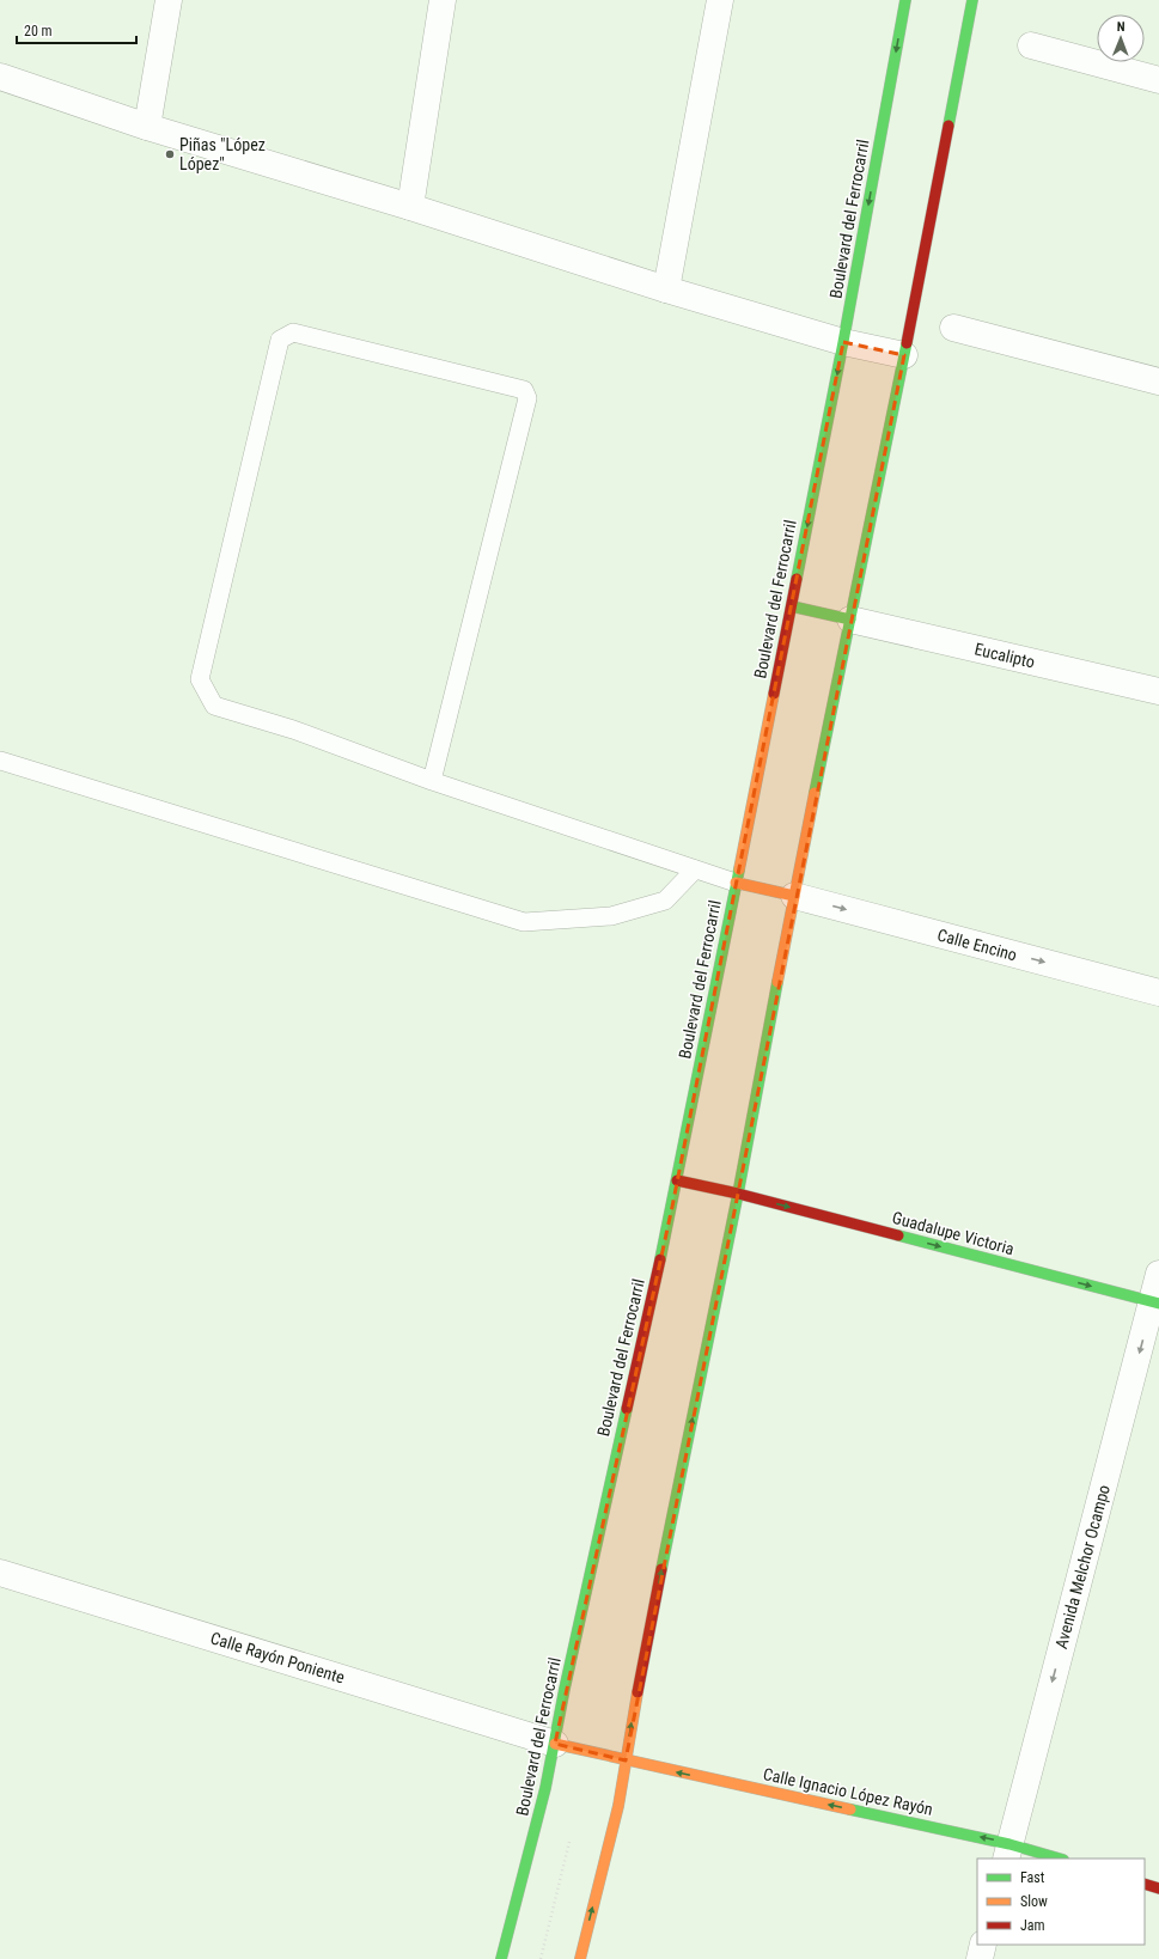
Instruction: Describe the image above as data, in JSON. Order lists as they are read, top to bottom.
{
  "streets": {
    "street": [
      "Boulevard del Ferrocarril",
      "Eucalipto",
      "Calle Encino",
      "Guadalupe Victoria",
      "Avenida Melchor Ocampo",
      "Calle Rayón Poniente",
      "Calle Ignacio López Rayón"
    ]
  },
  "crossings": [
    ["Boulevard del Ferrocarril", "Guadalupe Victoria"],
    ["Boulevard del Ferrocarril", "Calle Rayón Poniente"],
    ["Boulevard del Ferrocarril", "Calle Ignacio López Rayón"],
    ["Guadalupe Victoria", "Avenida Melchor Ocampo"],
    ["Avenida Melchor Ocampo", "Calle Ignacio López Rayón"],
    ["Calle Rayón Poniente", "Calle Ignacio López Rayón"]
  ],
  "one_way": [
    "Calle Encino",
    "Guadalupe Victoria",
    "Avenida Melchor Ocampo",
    "Calle Ignacio López Rayón"
  ],
  "places": ["Piñas \"López López\""],
  "legend": ["Fast", "Slow", "Jam"],
  "scale_bar": "20 m",
  "north": "top"
}
